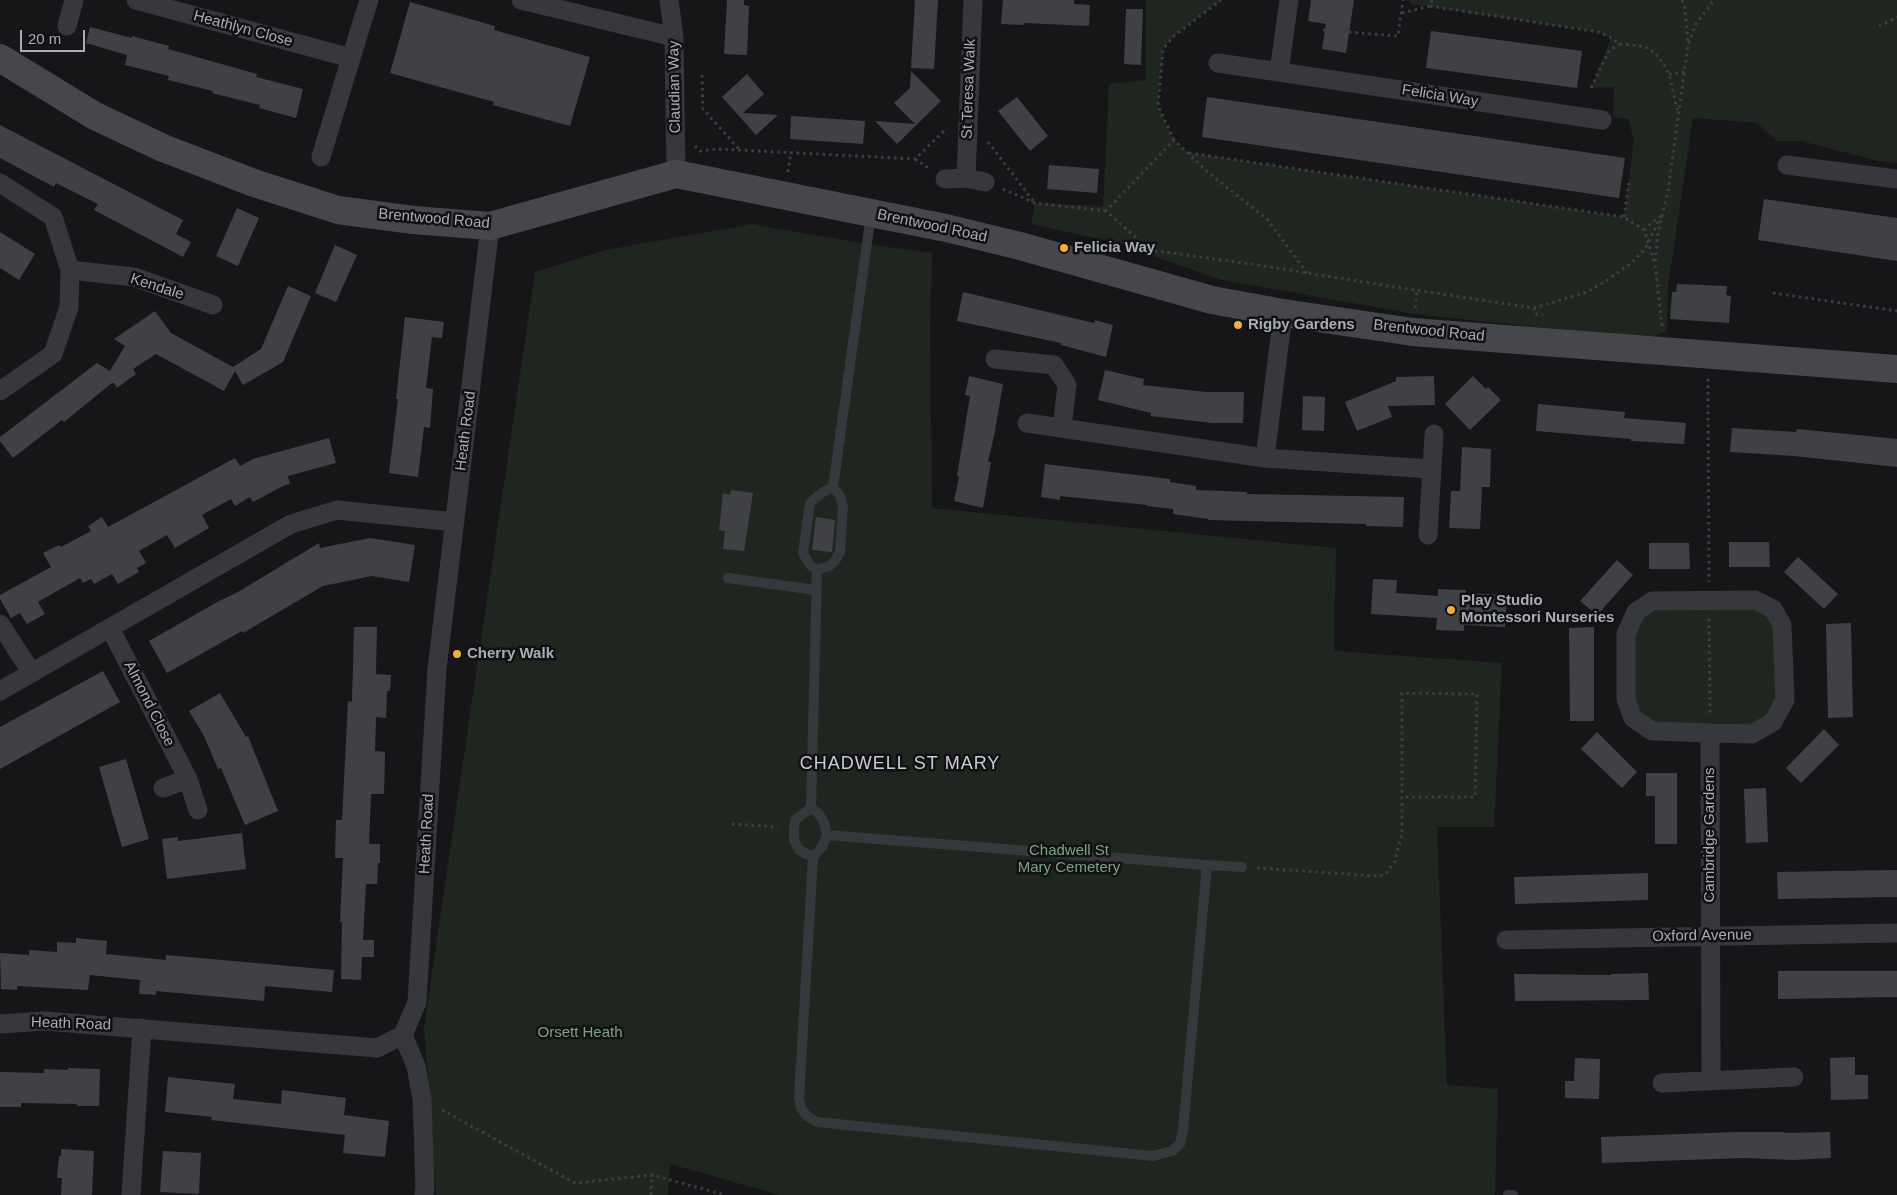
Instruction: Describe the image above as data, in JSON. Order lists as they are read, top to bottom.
{
  "streets": {
    "street": [
      "Heathlyn Close",
      "Claudian Way",
      "St Teresa Walk",
      "Felicia Way",
      "Brentwood Road",
      "Kendale",
      "Heath Road",
      "Almond Close",
      "Cambridge Gardens",
      "Oxford Avenue"
    ]
  },
  "crossings": [
    ["Claudian Way", "Brentwood Road"],
    ["Brentwood Road", "Heath Road"],
    ["Cambridge Gardens", "Oxford Avenue"]
  ],
  "districts": ["CHADWELL ST MARY"],
  "parks": ["Chadwell St Mary Cemetery", "Orsett Heath"],
  "places": [
    "Felicia Way",
    "Rigby Gardens",
    "Play Studio Montessori Nurseries",
    "Cherry Walk"
  ],
  "scale_bar": "20 m"
}
